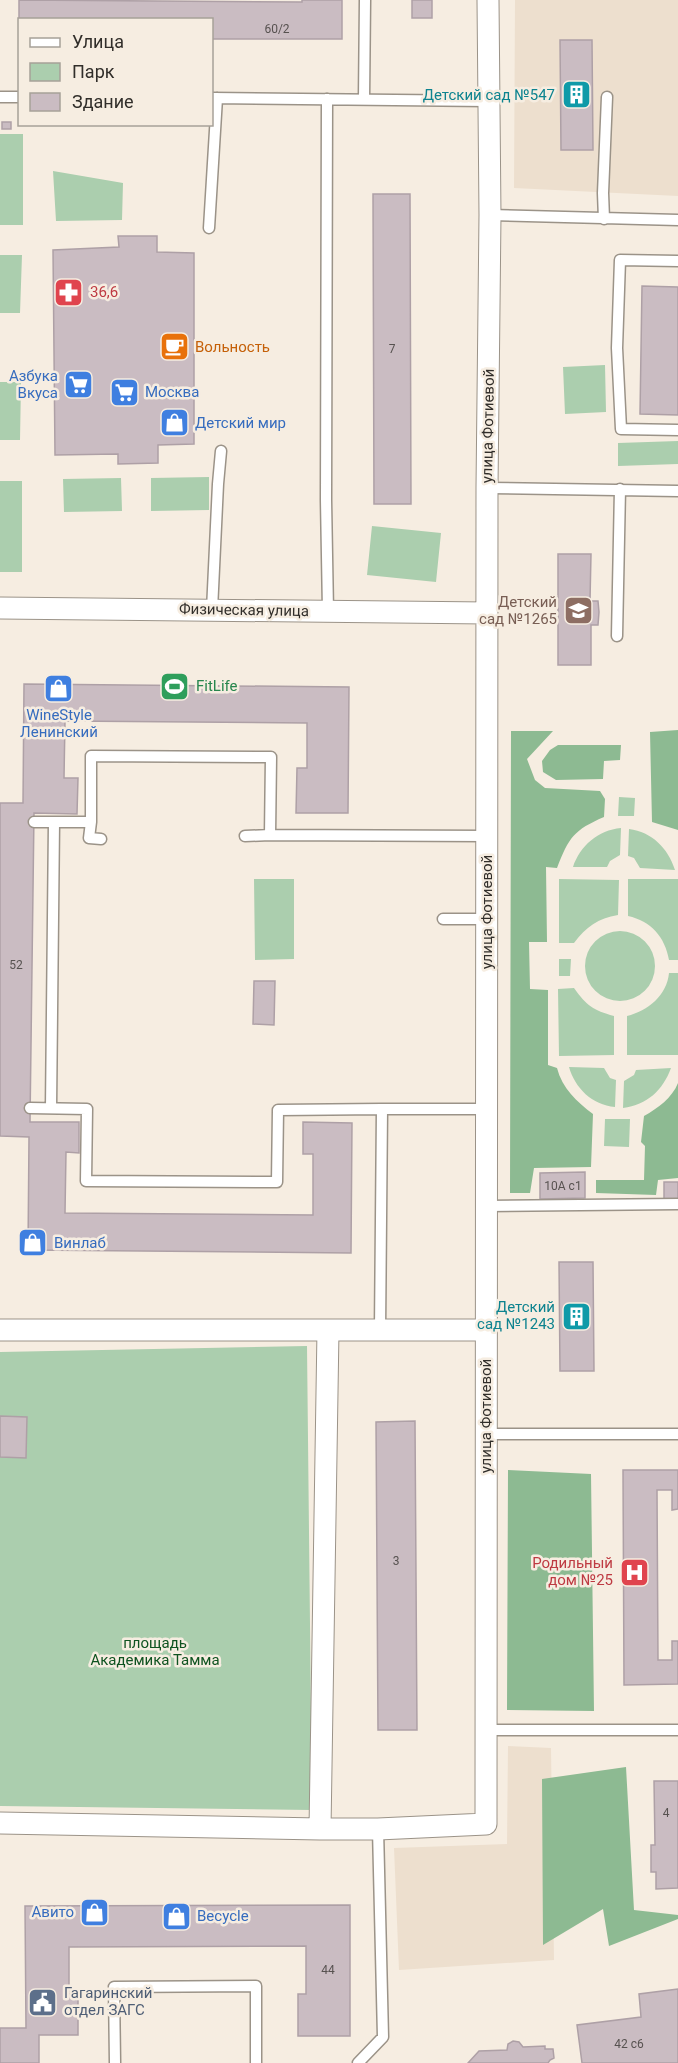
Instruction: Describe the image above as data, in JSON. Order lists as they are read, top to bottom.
{
  "streets": {
    "street": ["улица Фотиевой", "Физическая улица"]
  },
  "crossings": [
    ["улица Фотиевой", "Физическая улица"]
  ],
  "parks": ["площадь Академика Тамма"],
  "places": {
    "building": ["Детский сад №547", "Детский сад №1243"],
    "pharmacy": ["36,6"],
    "cafe": ["Вольность"],
    "supermarket": ["Азбука Вкуса", "Москва"],
    "shop": [
      "Детский мир",
      "WineStyle Ленинский",
      "Винлаб",
      "Авито",
      "Becycle"
    ],
    "school or university": ["Детский сад №1265"],
    "sports": ["FitLife"],
    "hospital": ["Родильный дом №25"],
    "public building": ["Гагаринский отдел ЗАГС"]
  },
  "house_numbers": [
    "60/2",
    "7",
    "52",
    "10А с1",
    "3",
    "4",
    "44",
    "42 с6"
  ],
  "legend": ["Улица", "Парк", "Здание"]
}
